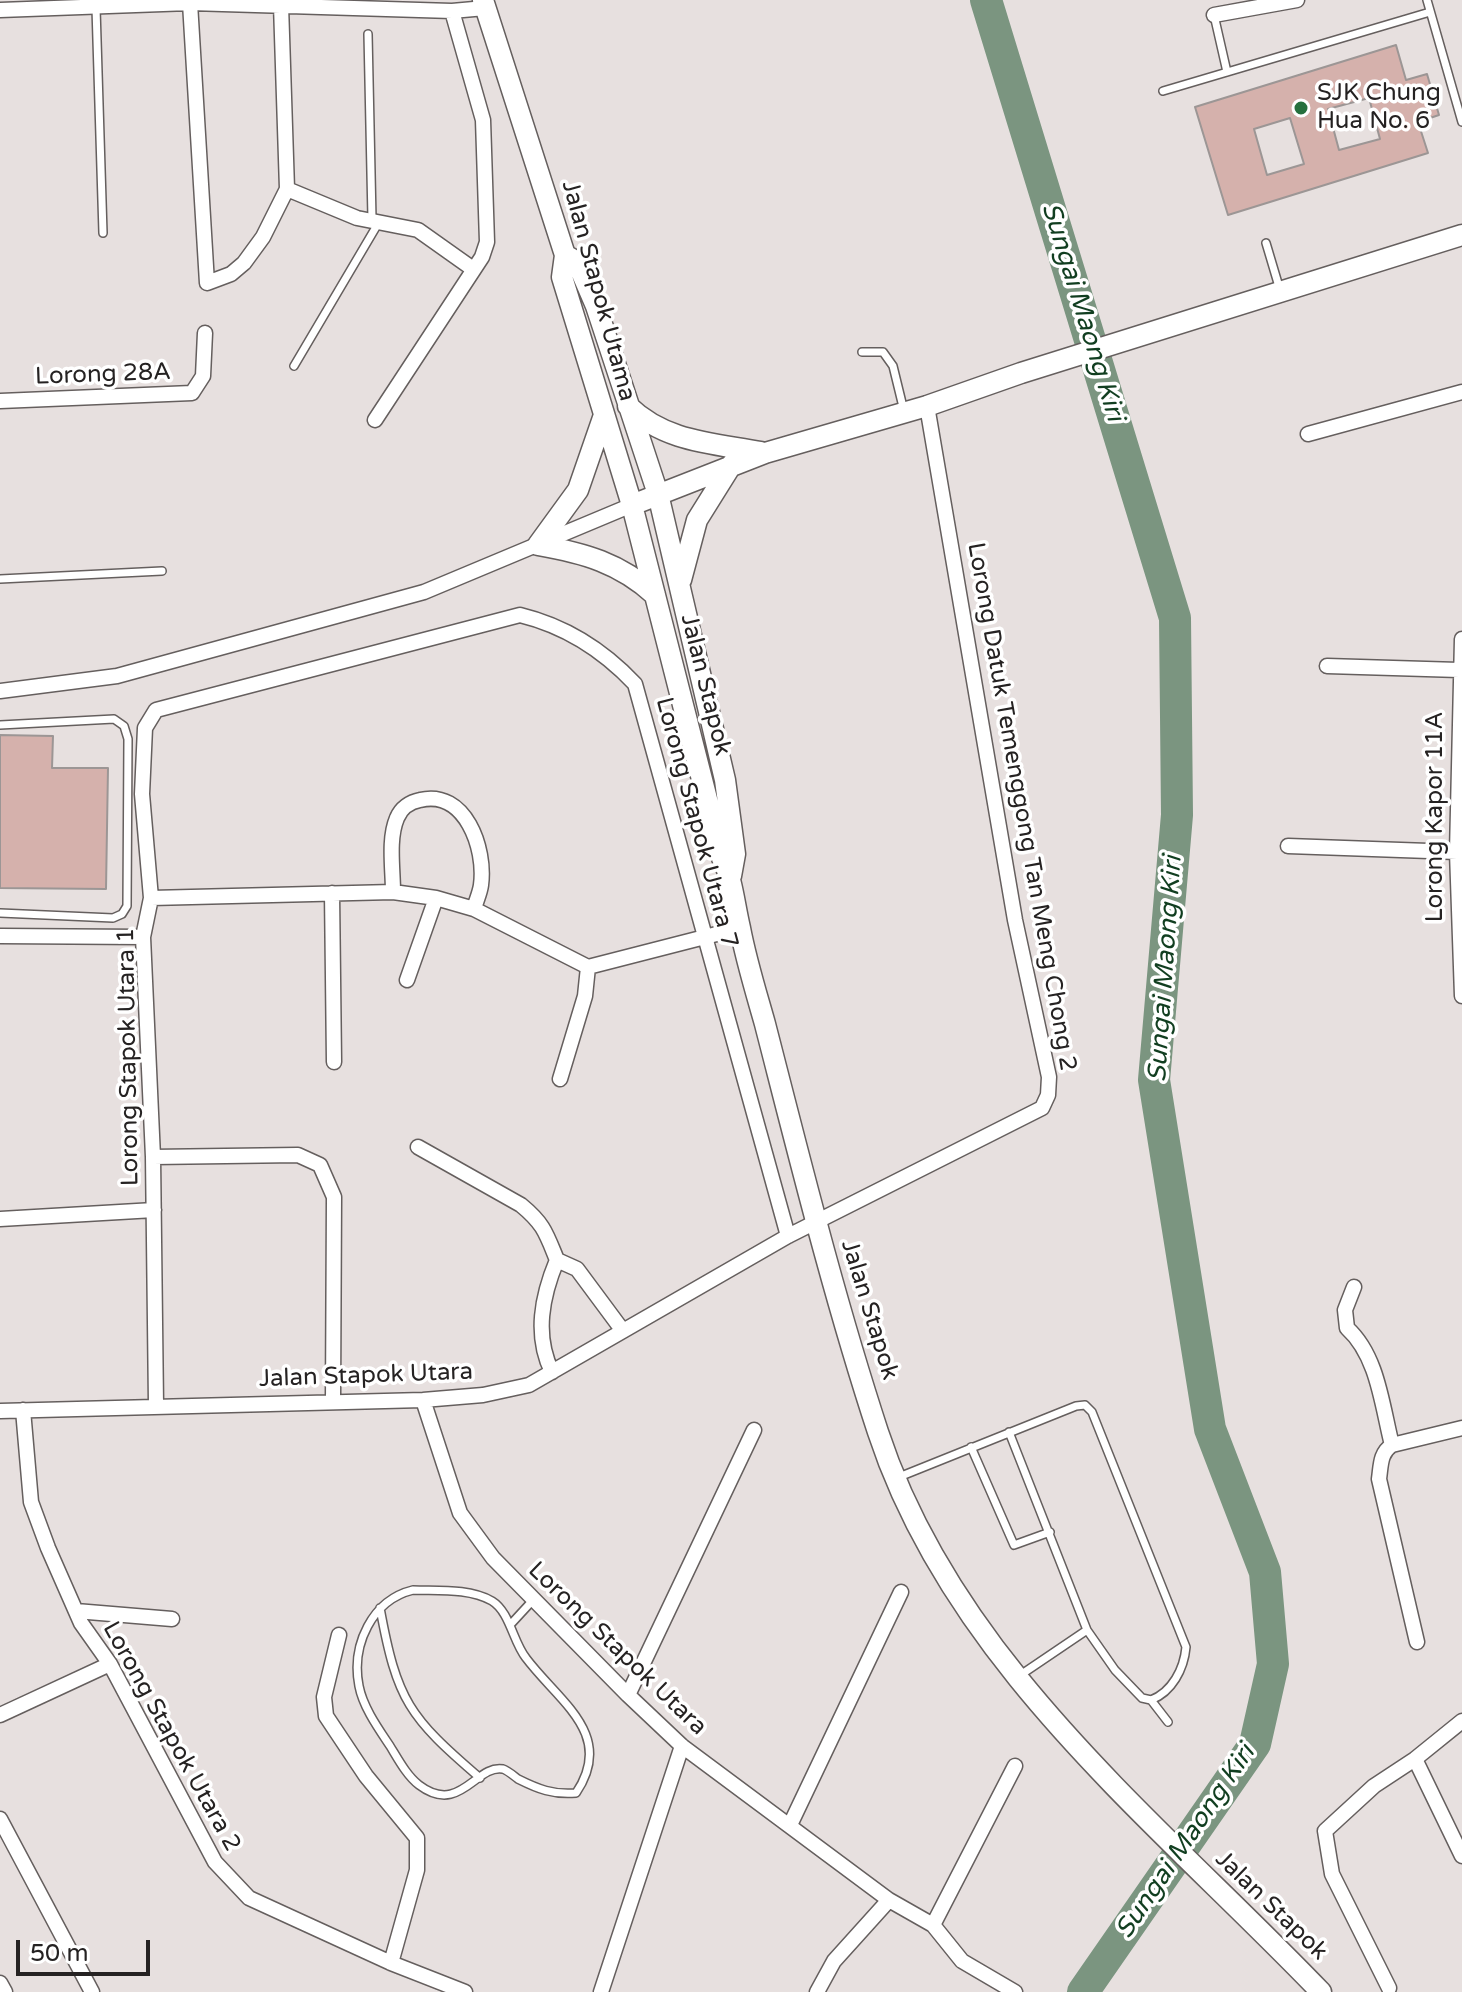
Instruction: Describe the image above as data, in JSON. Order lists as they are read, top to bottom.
{
  "streets": {
    "main road": ["Jalan Stapok Utama", "Jalan Stapok"],
    "street": [
      "Lorong 28A",
      "Lorong Datuk Temenggong Tan Meng Chong 2",
      "Lorong Kapor 11A",
      "Lorong Stapok Utara 7",
      "Lorong Stapok Utara 1",
      "Jalan Stapok Utara",
      "Lorong Stapok Utara",
      "Lorong Stapok Utara 2"
    ]
  },
  "crossings": [
    ["Jalan Stapok Utama", "Jalan Stapok"],
    ["Jalan Stapok", "Lorong Datuk Temenggong Tan Meng Chong 2"],
    ["Lorong Datuk Temenggong Tan Meng Chong 2", "Lorong Stapok Utara 7"],
    ["Lorong Datuk Temenggong Tan Meng Chong 2", "Jalan Stapok Utara"],
    ["Lorong Stapok Utara 7", "Lorong Stapok Utara 1"],
    ["Lorong Stapok Utara 7", "Jalan Stapok Utara"],
    ["Lorong Stapok Utara 1", "Jalan Stapok Utara"],
    ["Jalan Stapok Utara", "Lorong Stapok Utara"],
    ["Jalan Stapok Utara", "Lorong Stapok Utara 2"]
  ],
  "water": ["Sungai Maong Kiri"],
  "places": ["SJK Chung Hua No. 6"],
  "scale_bar": "50 m"
}
